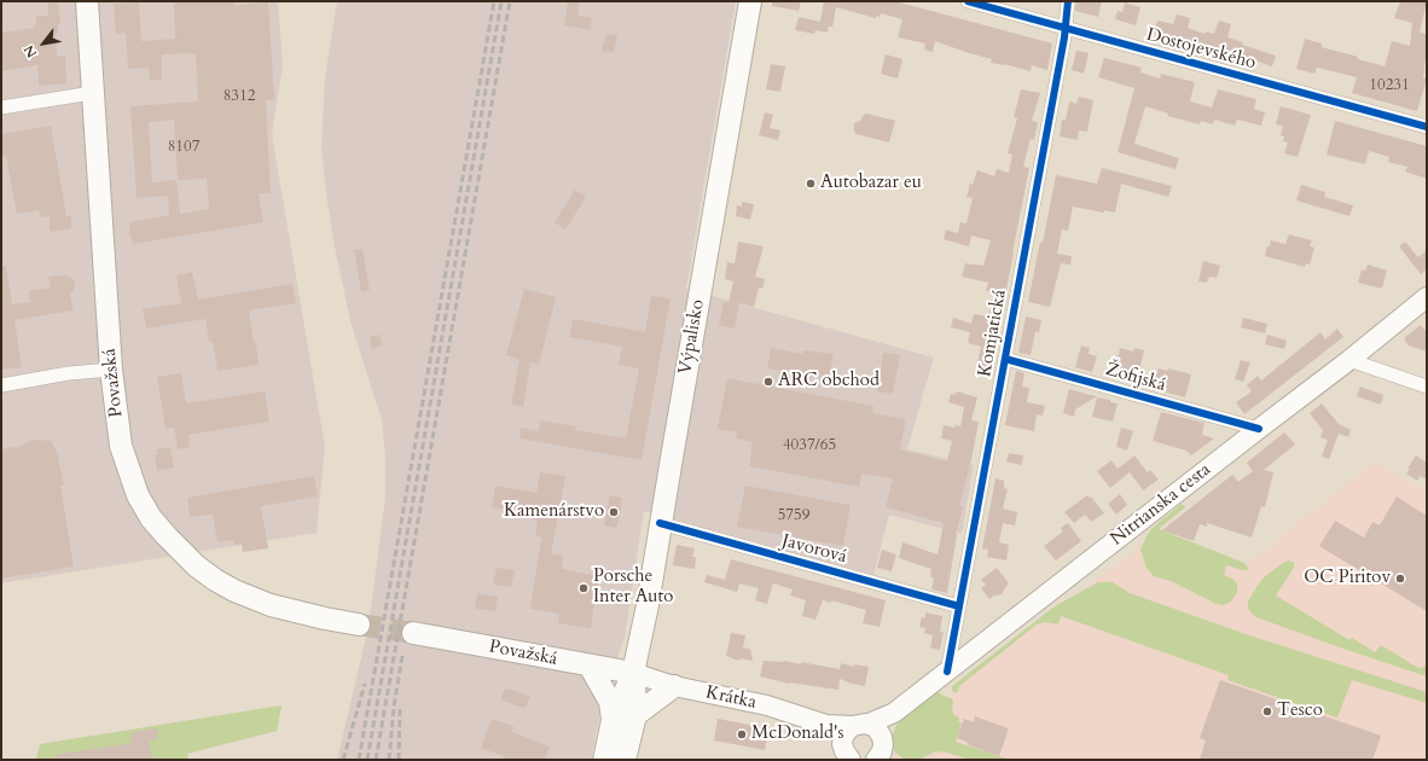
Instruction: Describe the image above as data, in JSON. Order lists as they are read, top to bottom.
{
  "streets": {
    "main road": [
      "Výpalisko",
      "Považská",
      "Nitrianska cesta",
      "Krátka"
    ],
    "street": [
      "Dostojevského",
      "Komjatická",
      "Žofijská",
      "Javorová"
    ]
  },
  "crossings": [
    ["Dostojevského", "Komjatická"],
    ["Komjatická", "Žofijská"],
    ["Komjatická", "Nitrianska cesta"],
    ["Komjatická", "Javorová"],
    ["Výpalisko", "Považská"],
    ["Výpalisko", "Javorová"],
    ["Výpalisko", "Krátka"],
    ["Žofijská", "Nitrianska cesta"],
    ["Považská", "Krátka"],
    ["Nitrianska cesta", "Krátka"]
  ],
  "places": [
    "Autobazar eu",
    "ARC obchod",
    "Kamenárstvo",
    "OC Piritov",
    "Porsche Inter Auto",
    "Tesco",
    "McDonald's"
  ],
  "house_numbers": [
    "10231",
    "8312",
    "8107",
    "4037/65",
    "5759"
  ],
  "north": "bottom left"
}
